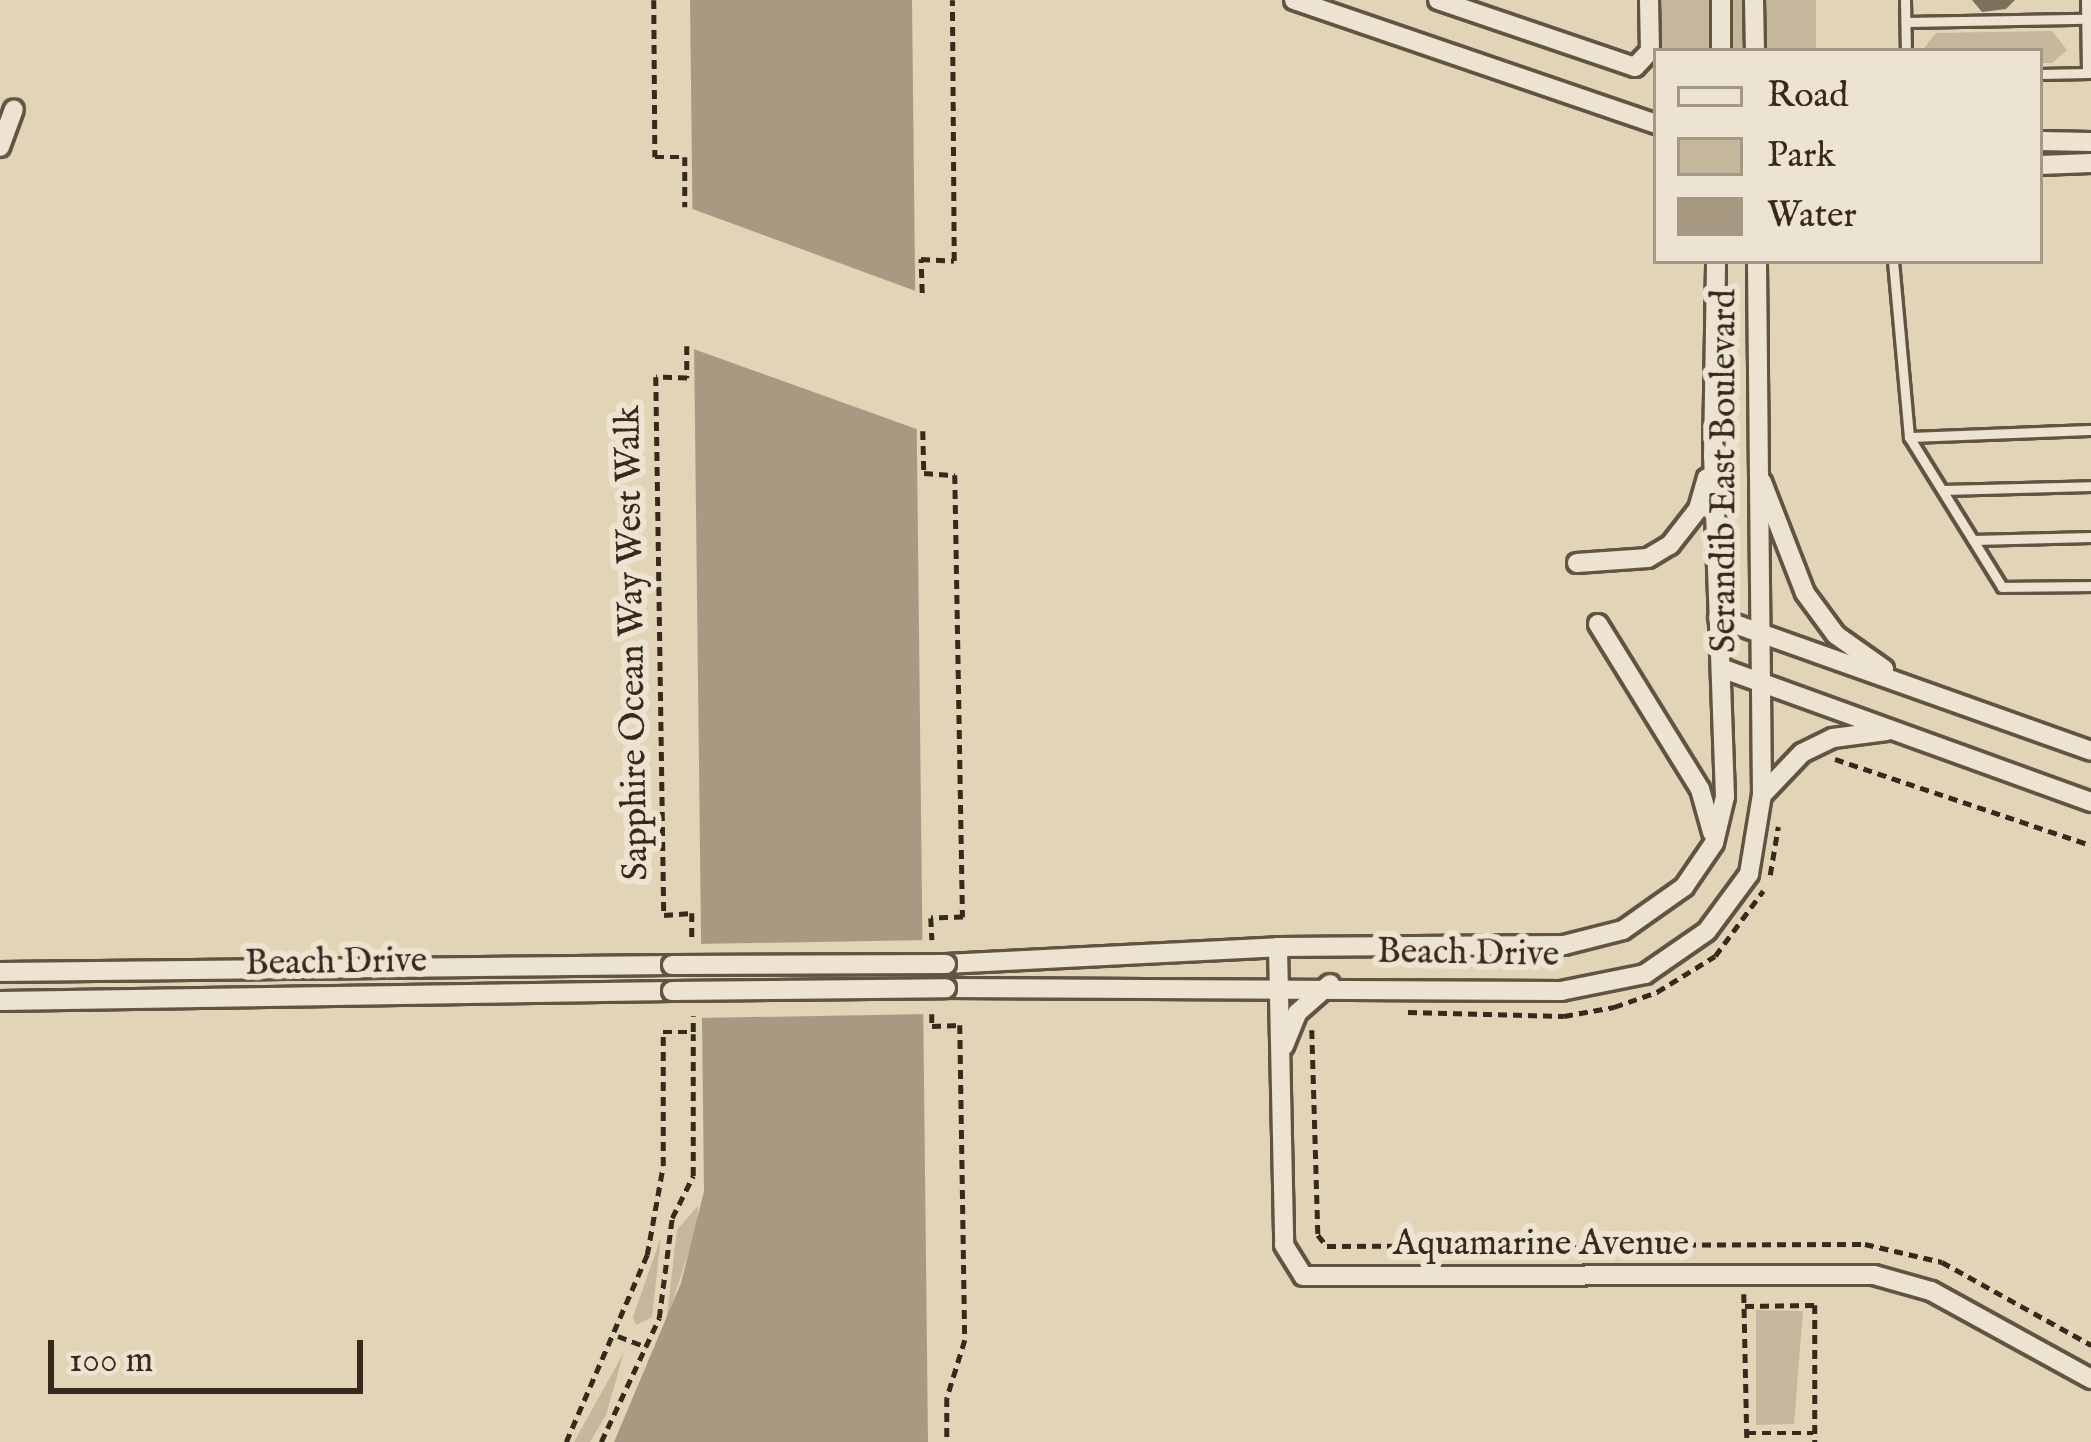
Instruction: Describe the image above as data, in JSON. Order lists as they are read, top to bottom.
{
  "streets": {
    "street": ["Serandib East Boulevard", "Beach Drive", "Aquamarine Avenue"],
    "path": ["Sapphire Ocean Way West Walk"]
  },
  "crossings": [
    ["Serandib East Boulevard", "Beach Drive"],
    ["Beach Drive", "Aquamarine Avenue"]
  ],
  "legend": ["Road", "Park", "Water"],
  "scale_bar": "100 m"
}
